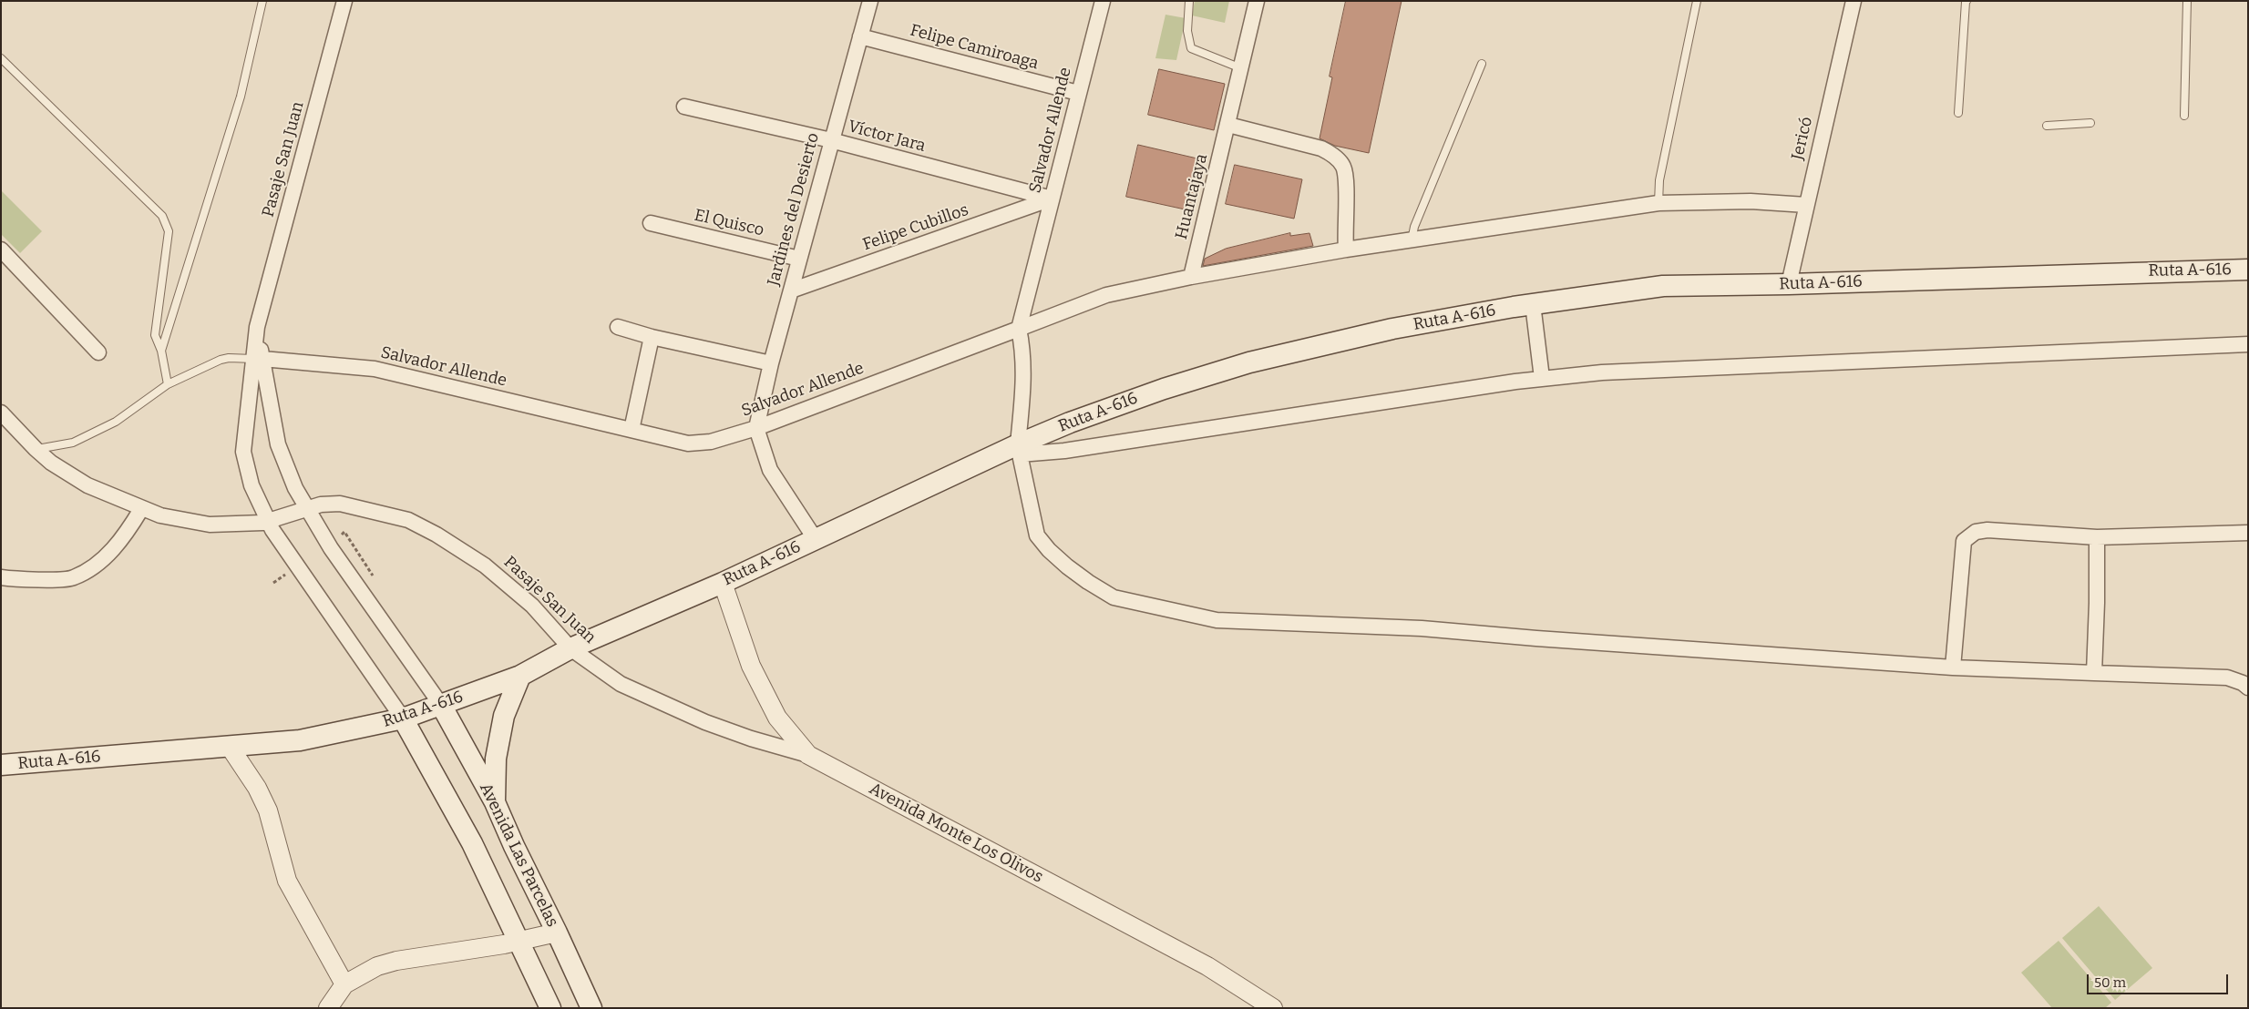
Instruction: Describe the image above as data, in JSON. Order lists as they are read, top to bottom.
{
  "streets": {
    "main road": ["Ruta A-616", "Avenida Las Parcelas"],
    "street": [
      "Felipe Camiroaga",
      "Salvador Allende",
      "Víctor Jara",
      "Jericó",
      "Pasaje San Juan",
      "Huantajaya",
      "Jardines del Desierto",
      "El Quisco",
      "Felipe Cubillos",
      "Avenida Monte Los Olivos"
    ]
  },
  "crossings": [
    ["Felipe Camiroaga", "Salvador Allende"],
    ["Felipe Camiroaga", "Jardines del Desierto"],
    ["Salvador Allende", "Víctor Jara"],
    ["Salvador Allende", "Pasaje San Juan"],
    ["Salvador Allende", "Jardines del Desierto"],
    ["Salvador Allende", "Felipe Cubillos"],
    ["Víctor Jara", "Jardines del Desierto"],
    ["Víctor Jara", "Felipe Cubillos"],
    ["Jericó", "Ruta A-616"],
    ["Pasaje San Juan", "Ruta A-616"],
    ["Pasaje San Juan", "Avenida Monte Los Olivos"],
    ["Pasaje San Juan", "Avenida Las Parcelas"],
    ["Jardines del Desierto", "El Quisco"],
    ["Jardines del Desierto", "Felipe Cubillos"],
    ["Ruta A-616", "Avenida Monte Los Olivos"],
    ["Ruta A-616", "Avenida Las Parcelas"]
  ],
  "scale_bar": "50 m"
}
